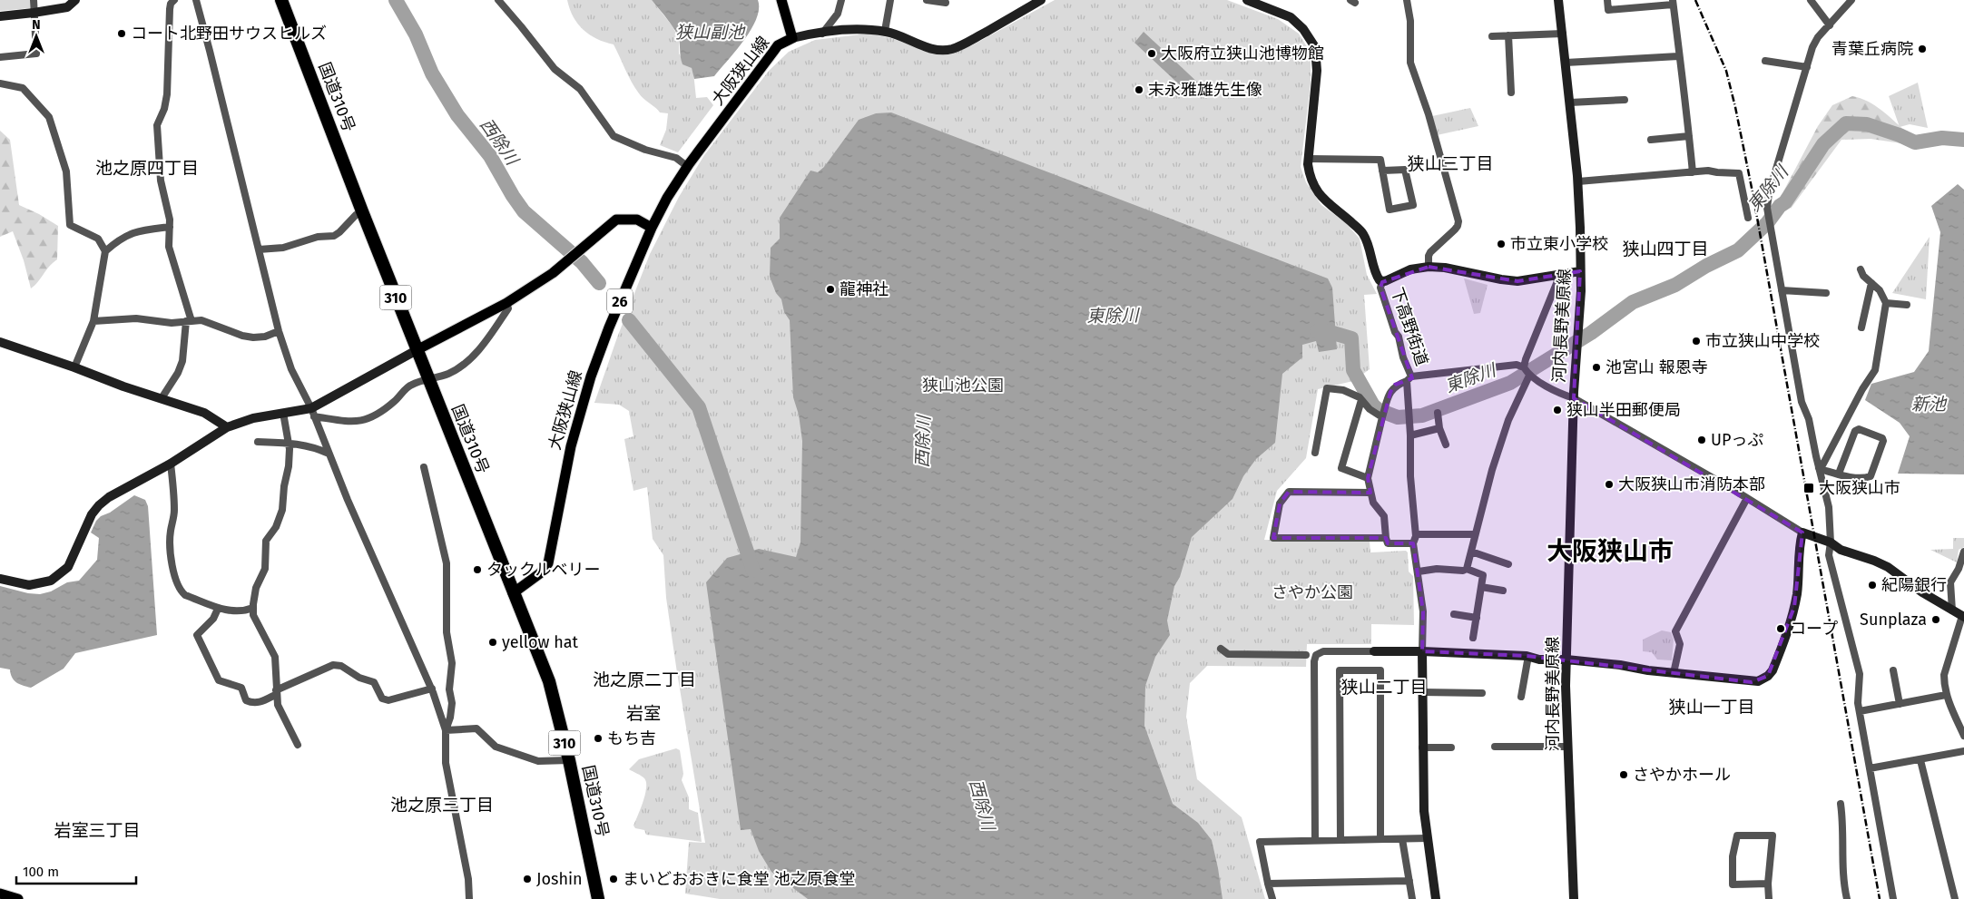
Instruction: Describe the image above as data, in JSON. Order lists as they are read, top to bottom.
{
  "streets": {
    "highway": ["国道310号", "310"],
    "main road": ["大阪狭山線", "26"],
    "street": ["河内長野美原線", "下高野街道"]
  },
  "crossings": [
    ["大阪狭山線", "国道310号"]
  ],
  "districts": [
    "狭山三丁目",
    "池之原四丁目",
    "狭山四丁目",
    "大阪狭山市",
    "池之原二丁目",
    "狭山二丁目",
    "狭山一丁目",
    "岩室",
    "池之原三丁目",
    "岩室三丁目"
  ],
  "water": [
    "狭山副池",
    "西除川",
    "東除川",
    "新池"
  ],
  "parks": ["狭山池公園", "さやか公園"],
  "places": {
    "other": [
      "コート北野田サウスヒルズ",
      "青葉丘病院",
      "大阪府立狭山池博物館",
      "末永雅雄先生像",
      "市立東小学校",
      "龍神社",
      "市立狭山中学校",
      "池宮山 報恩寺",
      "狭山半田郵便局",
      "UPっぷ",
      "大阪狭山市消防本部",
      "タックルベリー",
      "紀陽銀行",
      "Sunplaza",
      "コープ",
      "yellow hat",
      "もち吉",
      "さやかホール",
      "Joshin",
      "まいどおおきに食堂 池之原食堂"
    ],
    "transit": ["大阪狭山市"]
  },
  "scale_bar": "100 m",
  "north": "top"
}
